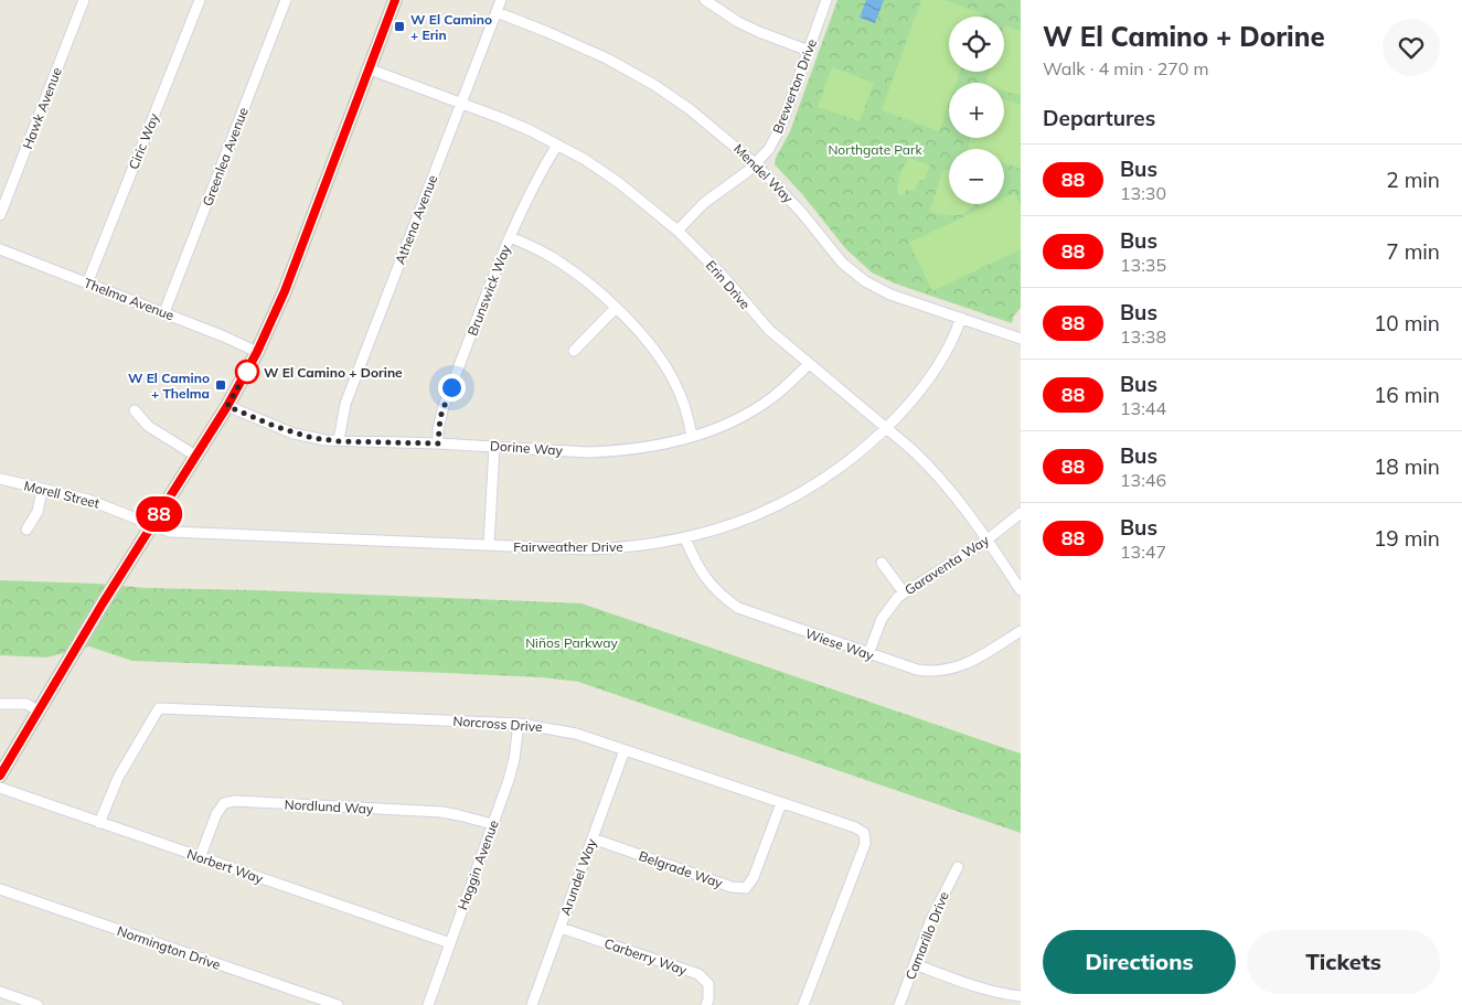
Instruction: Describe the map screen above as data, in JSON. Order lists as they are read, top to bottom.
{
  "streets": {
    "street": [
      "Brewerton Drive",
      "Hawk Avenue",
      "Ciric Way",
      "Greenlea Avenue",
      "Mendel Way",
      "Athena Avenue",
      "Erin Drive",
      "Brunswick Way",
      "Thelma Avenue",
      "Dorine Way",
      "Morell Street",
      "Fairweather Drive",
      "Garaventa Way",
      "Wiese Way",
      "Norcross Drive",
      "Nordlund Way",
      "Haggin Avenue",
      "Norbert Way",
      "Belgrade Way",
      "Arundel Way",
      "Camarillo Drive",
      "Normington Drive",
      "Carberry Way"
    ]
  },
  "crossings": [
    ["Brewerton Drive", "Mendel Way"],
    ["Brewerton Drive", "Erin Drive"],
    ["Ciric Way", "Thelma Avenue"],
    ["Greenlea Avenue", "Thelma Avenue"],
    ["Mendel Way", "Athena Avenue"],
    ["Mendel Way", "Fairweather Drive"],
    ["Athena Avenue", "Erin Drive"],
    ["Athena Avenue", "Dorine Way"],
    ["Erin Drive", "Brunswick Way"],
    ["Erin Drive", "Dorine Way"],
    ["Erin Drive", "Fairweather Drive"],
    ["Erin Drive", "Garaventa Way"],
    ["Brunswick Way", "Dorine Way"],
    ["Morell Street", "Fairweather Drive"],
    ["Fairweather Drive", "Wiese Way"],
    ["Garaventa Way", "Wiese Way"],
    ["Norcross Drive", "Haggin Avenue"],
    ["Norcross Drive", "Norbert Way"],
    ["Norcross Drive", "Belgrade Way"],
    ["Norcross Drive", "Arundel Way"],
    ["Nordlund Way", "Haggin Avenue"],
    ["Nordlund Way", "Norbert Way"],
    ["Haggin Avenue", "Norbert Way"],
    ["Belgrade Way", "Arundel Way"],
    ["Arundel Way", "Carberry Way"]
  ],
  "parks": ["Northgate Park", "Niños Parkway"],
  "places": {
    "transit": ["W El Camino + Erin", "W El Camino + Thelma"],
    "other": ["W El Camino + Dorine"]
  },
  "lines": ["bus line 88"],
  "page": {
    "on_map": "88",
    "heading": [
      ["W El Camino + Dorine", "Walk · 4 min · 270 m"],
      "Departures"
    ],
    "map_buttons": ["+", "−"],
    "list": [
      {
        "mark": "88",
        "name": "Bus",
        "note": "13:30",
        "value": "2 min"
      },
      {
        "mark": "88",
        "name": "Bus",
        "note": "13:35",
        "value": "7 min"
      },
      {
        "mark": "88",
        "name": "Bus",
        "note": "13:38",
        "value": "10 min"
      },
      {
        "mark": "88",
        "name": "Bus",
        "note": "13:44",
        "value": "16 min"
      },
      {
        "mark": "88",
        "name": "Bus",
        "note": "13:46",
        "value": "18 min"
      },
      {
        "mark": "88",
        "name": "Bus",
        "note": "13:47",
        "value": "19 min"
      }
    ],
    "buttons": ["Directions", "Tickets"]
  }
}
